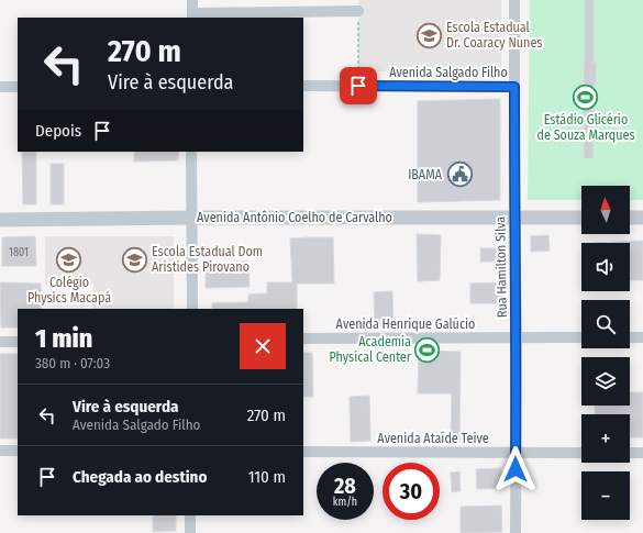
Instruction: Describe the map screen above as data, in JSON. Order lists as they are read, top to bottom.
{
  "streets": {
    "street": [
      "Avenida Salgado Filho",
      "Avenida Antônio Coelho de Carvalho",
      "Rua Hamilton Silva",
      "Avenida Henrique Galúcio",
      "Avenida Ataíde Teive"
    ]
  },
  "crossings": [
    ["Avenida Salgado Filho", "Rua Hamilton Silva"],
    ["Avenida Antônio Coelho de Carvalho", "Rua Hamilton Silva"],
    ["Rua Hamilton Silva", "Avenida Henrique Galúcio"],
    ["Rua Hamilton Silva", "Avenida Ataíde Teive"]
  ],
  "places": {
    "school or university": ["Escola Estadual Dr. Coaracy Nunes", "Colégio Physics Macapá", "Escola Estadual Dom Aristides Pirovano"],
    "sports": ["Estádio Glicério de Souza Marques", "Academia Physical Center"],
    "public building": ["IBAMA"]
  },
  "house_numbers": ["1801"],
  "north": "top",
  "page": {
    "turn": ["270 m", "Vire à esquerda"],
    "then": "Depois",
    "map_buttons": ["+", "−"],
    "heading": ["1 min", "380 m · 07:03"],
    "list": [
      {
        "name": "Vire à esquerda",
        "note": "Avenida Salgado Filho",
        "value": "270 m"
      },
      {
        "name": "Chegada ao destino",
        "value": "110 m"
      }
    ],
    "speed": "28 km/h",
    "limit": "30"
  }
}
